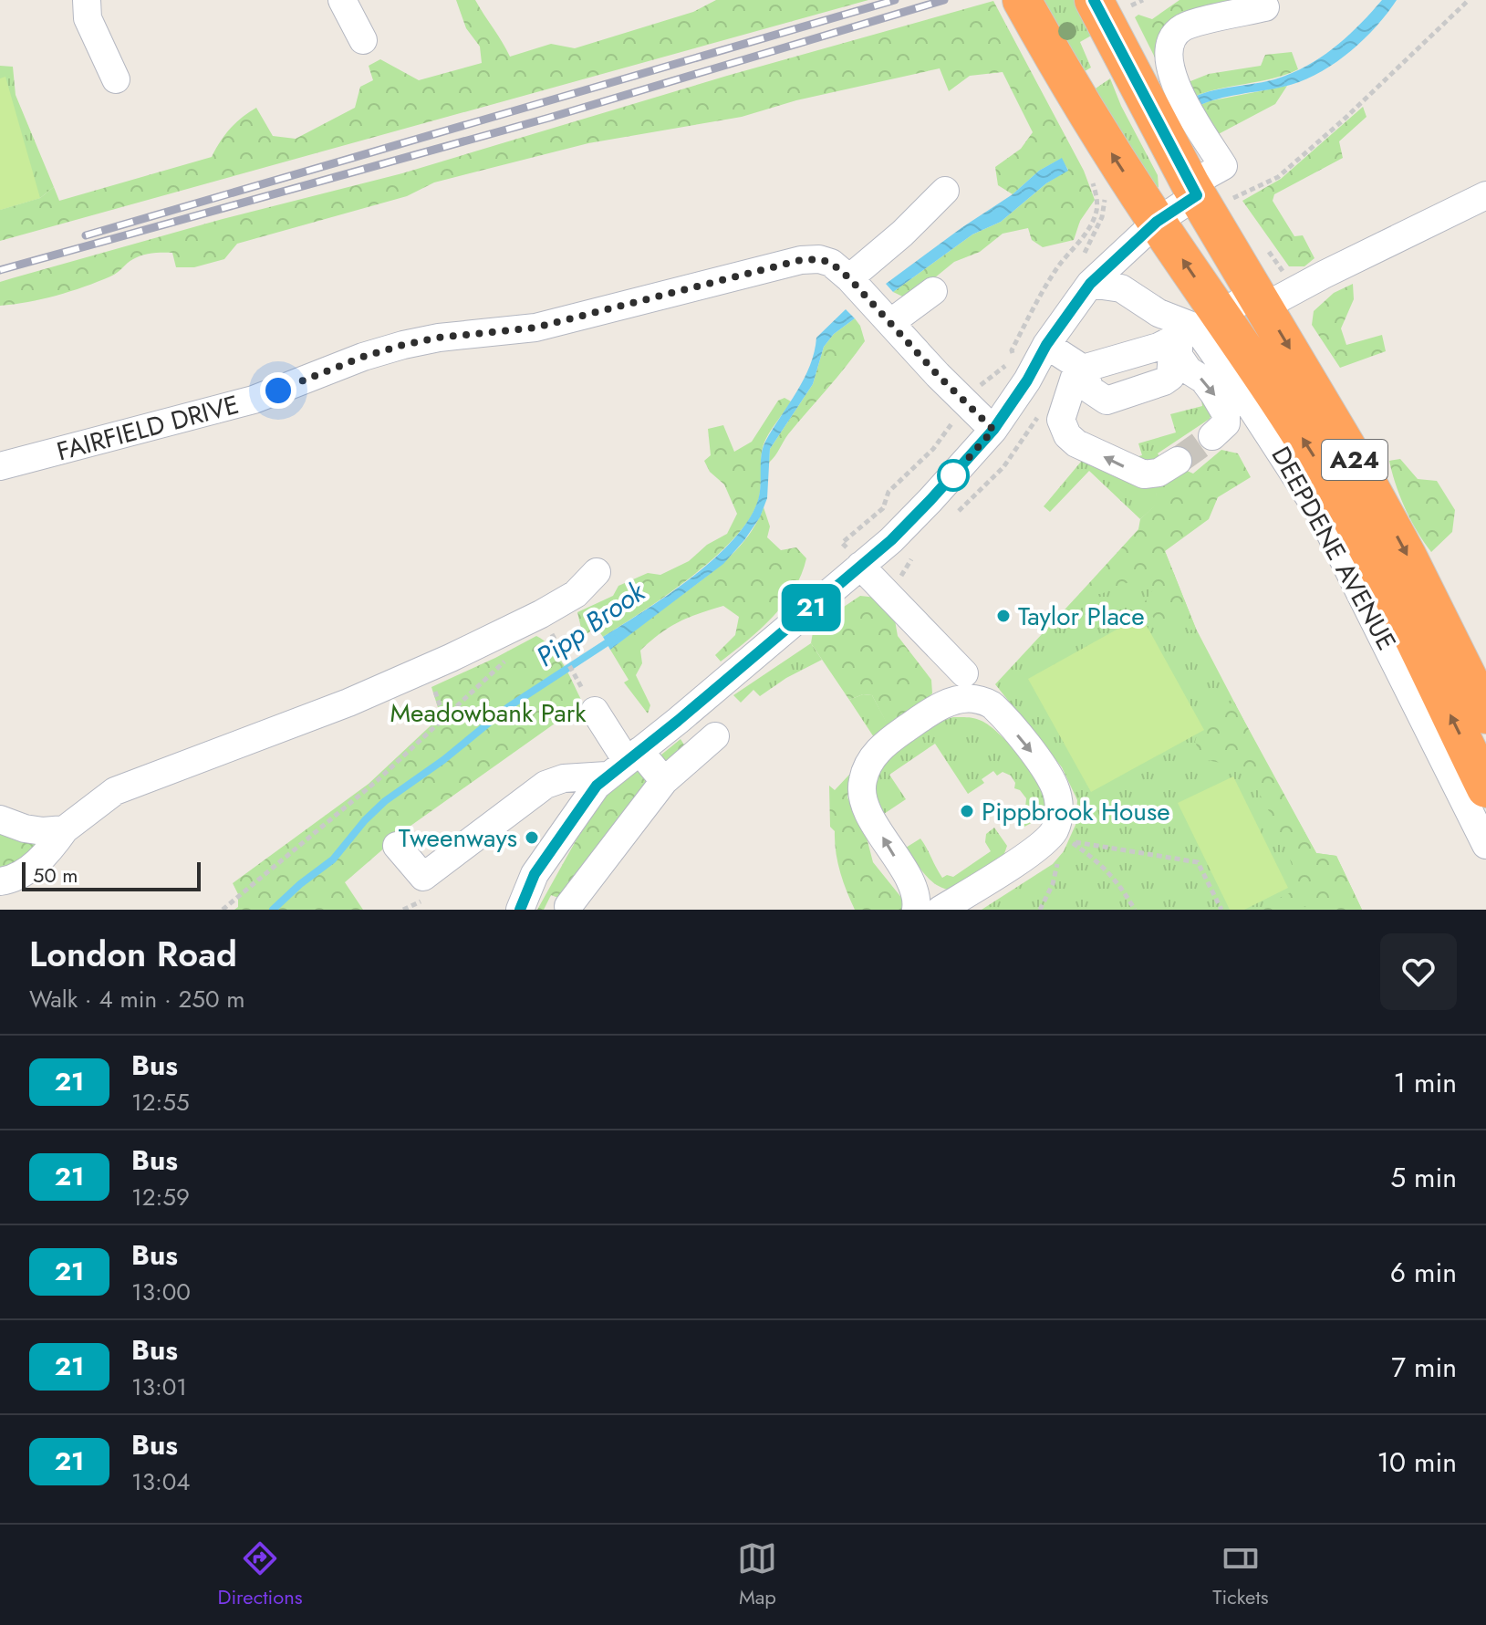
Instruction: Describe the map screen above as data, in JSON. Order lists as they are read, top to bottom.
{
  "streets": {
    "highway": ["A24", "DEEPDENE AVENUE"],
    "street": ["FAIRFIELD DRIVE"]
  },
  "crossings": [
    ["A24", "DEEPDENE AVENUE"]
  ],
  "water": ["Pipp Brook"],
  "parks": ["Meadowbank Park"],
  "places": ["Taylor Place", "Pippbrook House", "Tweenways"],
  "lines": ["bus line 21"],
  "scale_bar": "50 m",
  "page": {
    "on_map": "21",
    "scale": "50 m",
    "heading": ["London Road", "Walk · 4 min · 250 m"],
    "list": [
      {
        "mark": "21",
        "name": "Bus",
        "note": "12:55",
        "value": "1 min"
      },
      {
        "mark": "21",
        "name": "Bus",
        "note": "12:59",
        "value": "5 min"
      },
      {
        "mark": "21",
        "name": "Bus",
        "note": "13:00",
        "value": "6 min"
      },
      {
        "mark": "21",
        "name": "Bus",
        "note": "13:01",
        "value": "7 min"
      },
      {
        "mark": "21",
        "name": "Bus",
        "note": "13:04",
        "value": "10 min"
      }
    ],
    "tabs": ["Directions", "Map", "Tickets"]
  }
}
